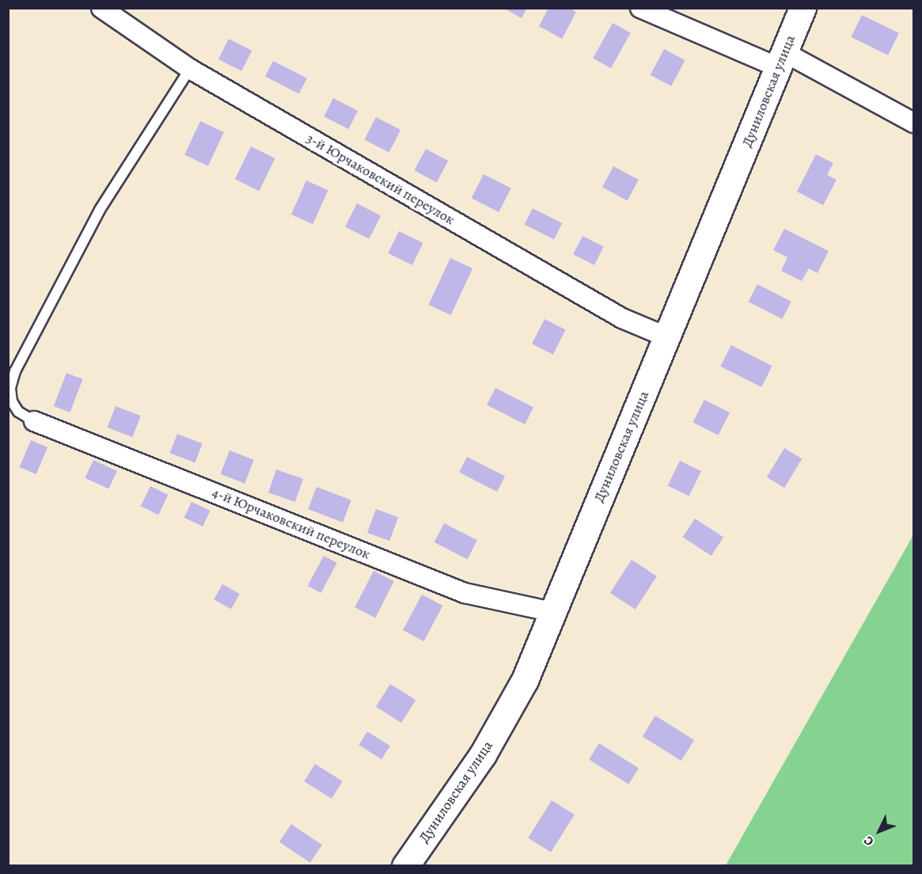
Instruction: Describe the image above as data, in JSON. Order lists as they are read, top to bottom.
{
  "streets": {
    "main road": ["Дуниловская улица"],
    "street": ["3-й Юрчаковский переулок", "4-й Юрчаковский переулок"]
  },
  "crossings": [
    ["Дуниловская улица", "3-й Юрчаковский переулок"],
    ["Дуниловская улица", "4-й Юрчаковский переулок"]
  ],
  "north": "bottom left"
}
